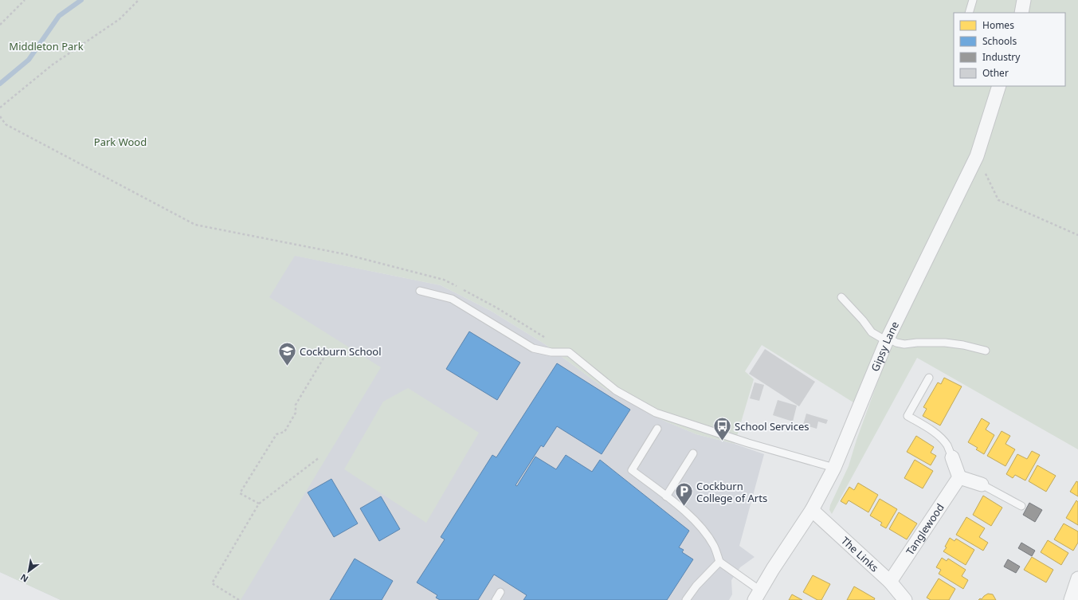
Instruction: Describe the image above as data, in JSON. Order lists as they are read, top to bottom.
{
  "streets": {
    "street": ["Gipsy Lane", "Tanglewood", "The Links"]
  },
  "crossings": [
    ["Gipsy Lane", "The Links"],
    ["Tanglewood", "The Links"]
  ],
  "parks": ["Middleton Park", "Park Wood"],
  "places": {
    "school or university": ["Cockburn School"],
    "bus stop": ["School Services"],
    "parking": ["Cockburn College of Arts"]
  },
  "legend": [
    "Homes",
    "Schools",
    "Industry",
    "Other"
  ],
  "north": "bottom left"
}
